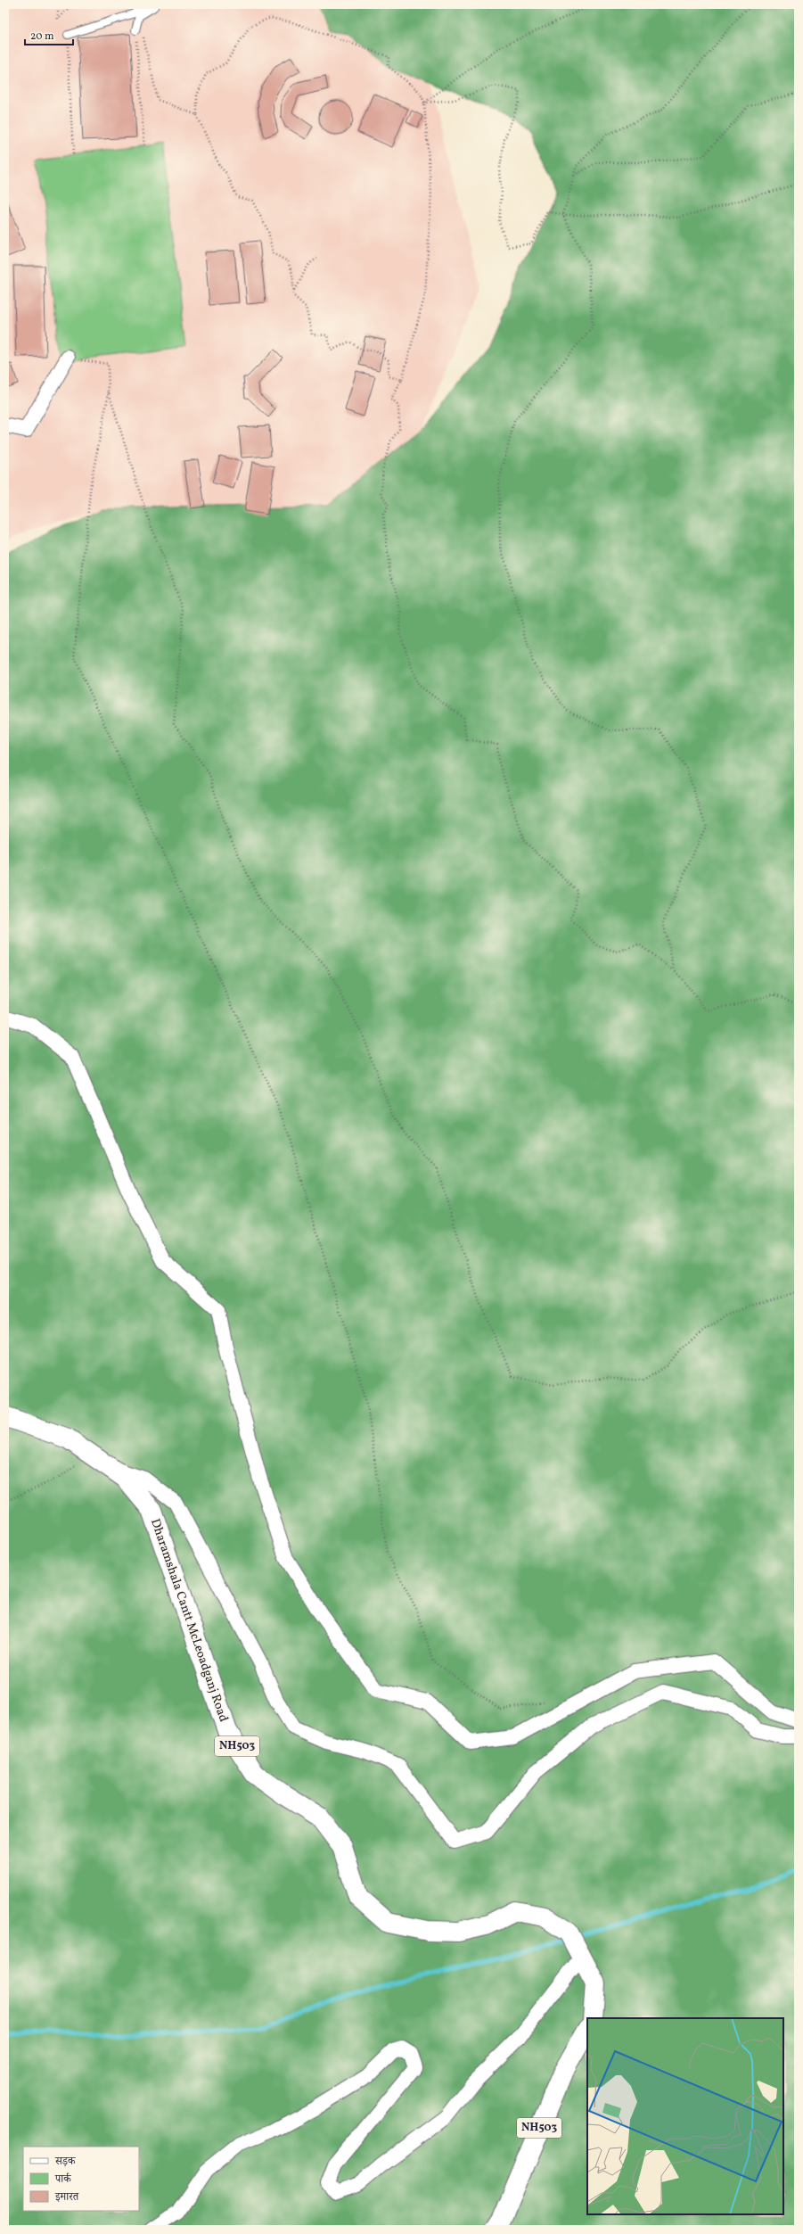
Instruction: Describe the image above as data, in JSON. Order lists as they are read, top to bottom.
{
  "streets": {
    "main road": ["Dharamshala Cantt McLeoadganj Road", "NH503"]
  },
  "legend": ["सड़क", "पार्क", "इमारत"],
  "scale_bar": "20 m"
}
